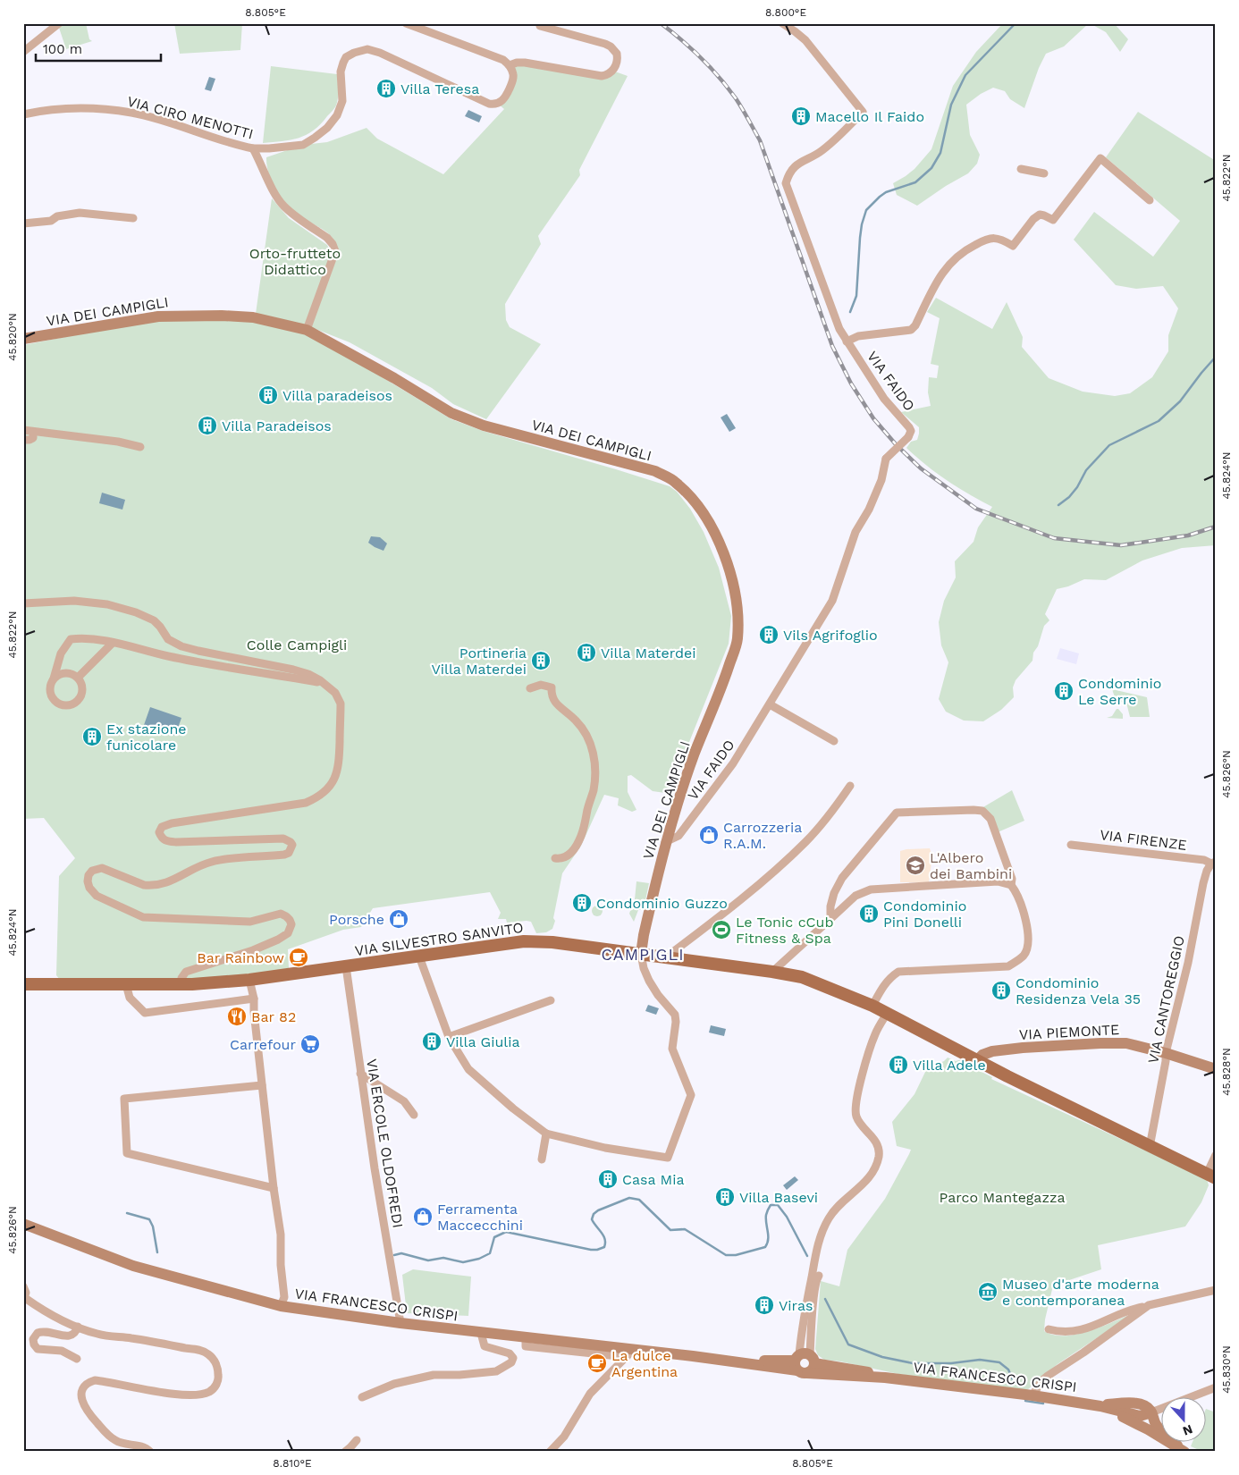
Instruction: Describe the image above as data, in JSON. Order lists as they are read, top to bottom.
{
  "streets": {
    "main road": ["VIA SILVESTRO SANVITO"],
    "street": [
      "VIA CIRO MENOTTI",
      "VIA DEI CAMPIGLI",
      "VIA FAIDO",
      "VIA FIRENZE",
      "VIA CANTOREGGIO",
      "VIA PIEMONTE",
      "VIA ERCOLE OLDOFREDI",
      "VIA FRANCESCO CRISPI"
    ]
  },
  "crossings": [
    ["VIA DEI CAMPIGLI", "VIA FAIDO"],
    ["VIA DEI CAMPIGLI", "VIA SILVESTRO SANVITO"],
    ["VIA FIRENZE", "VIA CANTOREGGIO"],
    ["VIA SILVESTRO SANVITO", "VIA CANTOREGGIO"],
    ["VIA SILVESTRO SANVITO", "VIA PIEMONTE"],
    ["VIA SILVESTRO SANVITO", "VIA ERCOLE OLDOFREDI"],
    ["VIA CANTOREGGIO", "VIA PIEMONTE"],
    ["VIA ERCOLE OLDOFREDI", "VIA FRANCESCO CRISPI"]
  ],
  "districts": ["CAMPIGLI"],
  "parks": ["Orto-frutteto Didattico", "Colle Campigli", "Parco Mantegazza"],
  "places": {
    "building": [
      "Villa Teresa",
      "Macello Il Faido",
      "Villa paradeisos",
      "Villa Paradeisos",
      "Vils Agrifoglio",
      "Villa Materdei",
      "Portineria Villa Materdei",
      "Condominio Le Serre",
      "Ex stazione funicolare",
      "Condominio Guzzo",
      "Condominio Pini Donelli",
      "Condominio Residenza Vela 35",
      "Villa Giulia",
      "Villa Adele",
      "Casa Mia",
      "Villa Basevi",
      "Viras"
    ],
    "shop": ["Carrozzeria R.A.M.", "Porsche", "Ferramenta Maccecchini"],
    "school or university": ["L'Albero dei Bambini"],
    "sports": ["Le Tonic cCub Fitness & Spa"],
    "cafe": ["Bar Rainbow", "La dulce Argentina"],
    "restaurant": ["Bar 82"],
    "supermarket": ["Carrefour"],
    "museum": ["Museo d'arte moderna e contemporanea"]
  },
  "scale_bar": "100 m",
  "north": "bottom",
  "coordinates": [
    "8.805°E",
    "8.800°E",
    "45.822°N",
    "45.820°N",
    "45.824°N",
    "45.826°N",
    "45.828°N",
    "45.830°N",
    "8.810°E"
  ]
}
